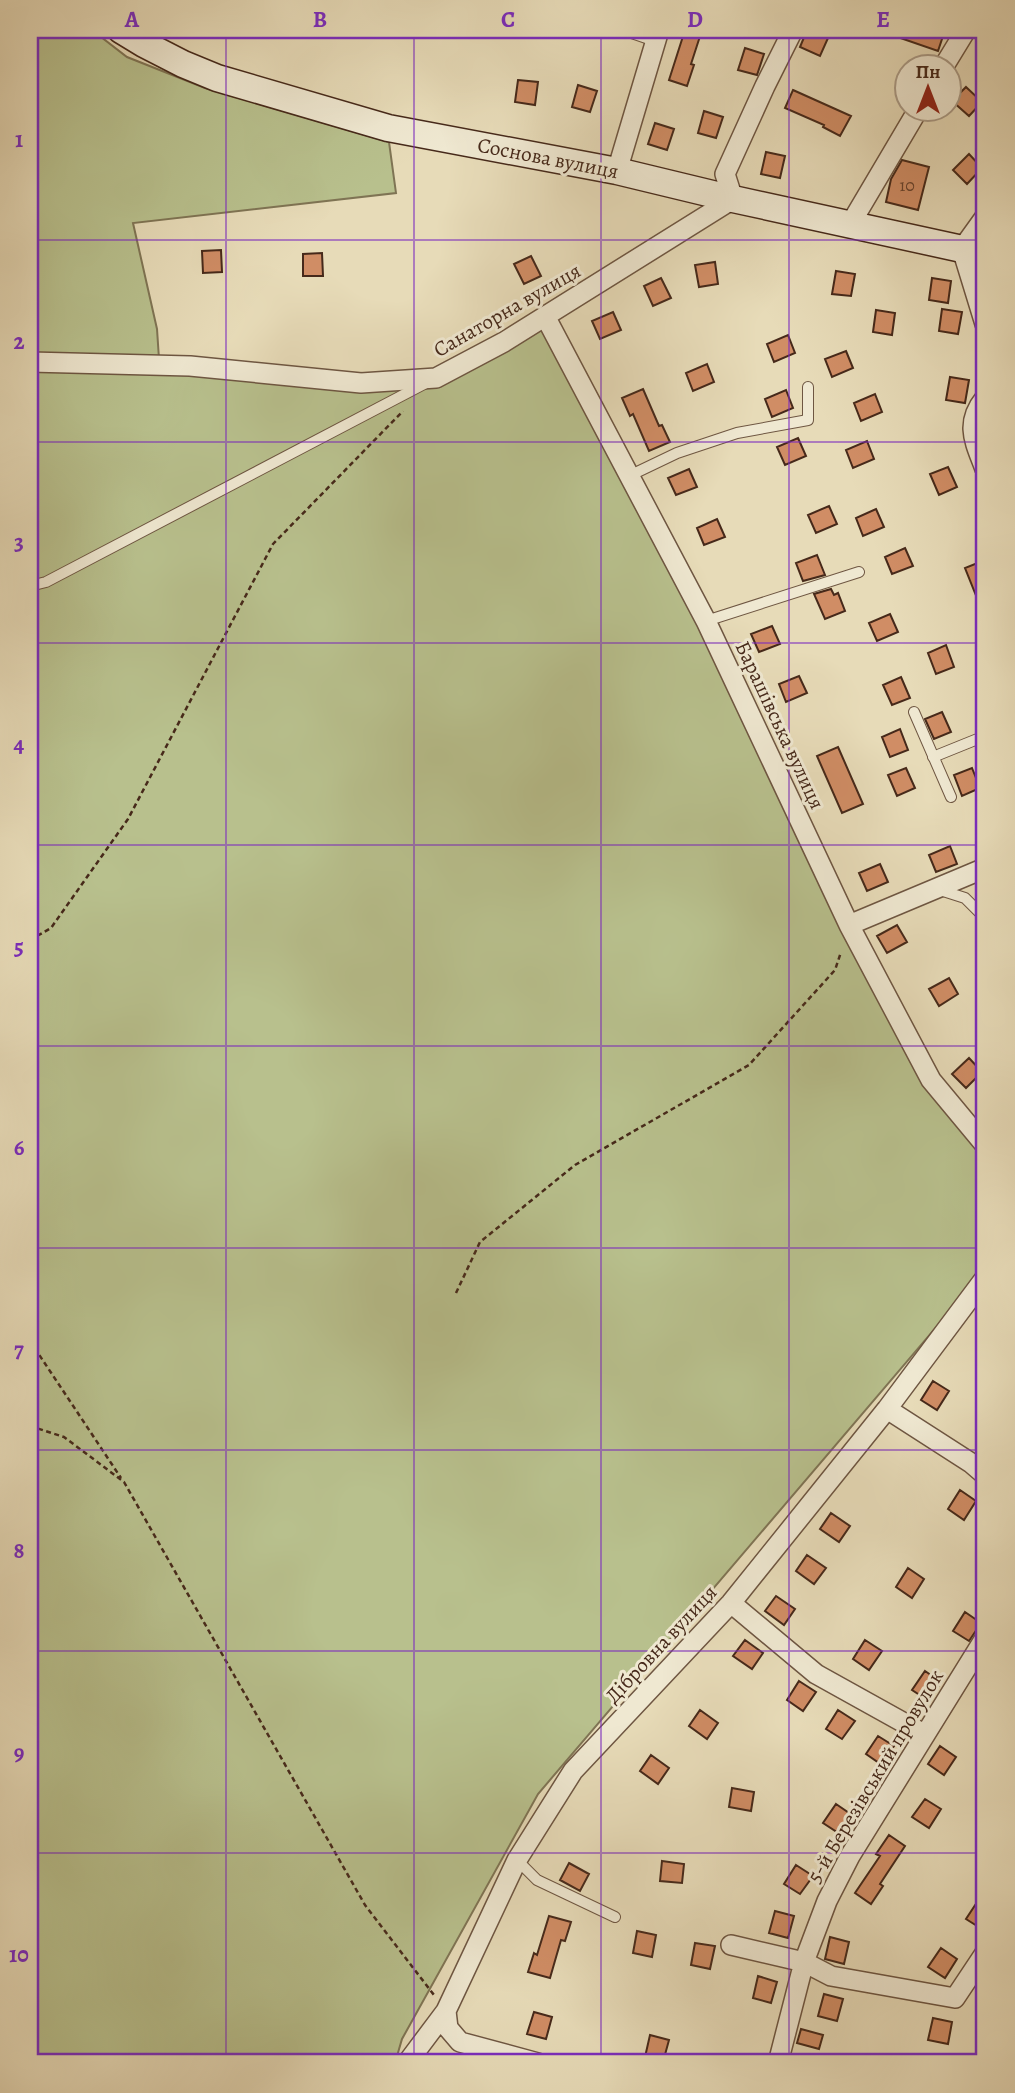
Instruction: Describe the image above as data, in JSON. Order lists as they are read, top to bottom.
{
  "streets": {
    "street": [
      "Соснова вулиця",
      "Санаторна вулиця",
      "Барашівська вулиця",
      "Дібровна вулиця",
      "5-й Березівський провулок"
    ]
  },
  "crossings": [
    ["Соснова вулиця", "Санаторна вулиця"],
    ["Санаторна вулиця", "Барашівська вулиця"]
  ],
  "house_numbers": ["10"],
  "north": "top",
  "grid": {
    "columns": [
      "A",
      "B",
      "C",
      "D",
      "E"
    ],
    "rows": [
      "1",
      "2",
      "3",
      "4",
      "5",
      "6",
      "7",
      "8",
      "9",
      "10"
    ]
  }
}
